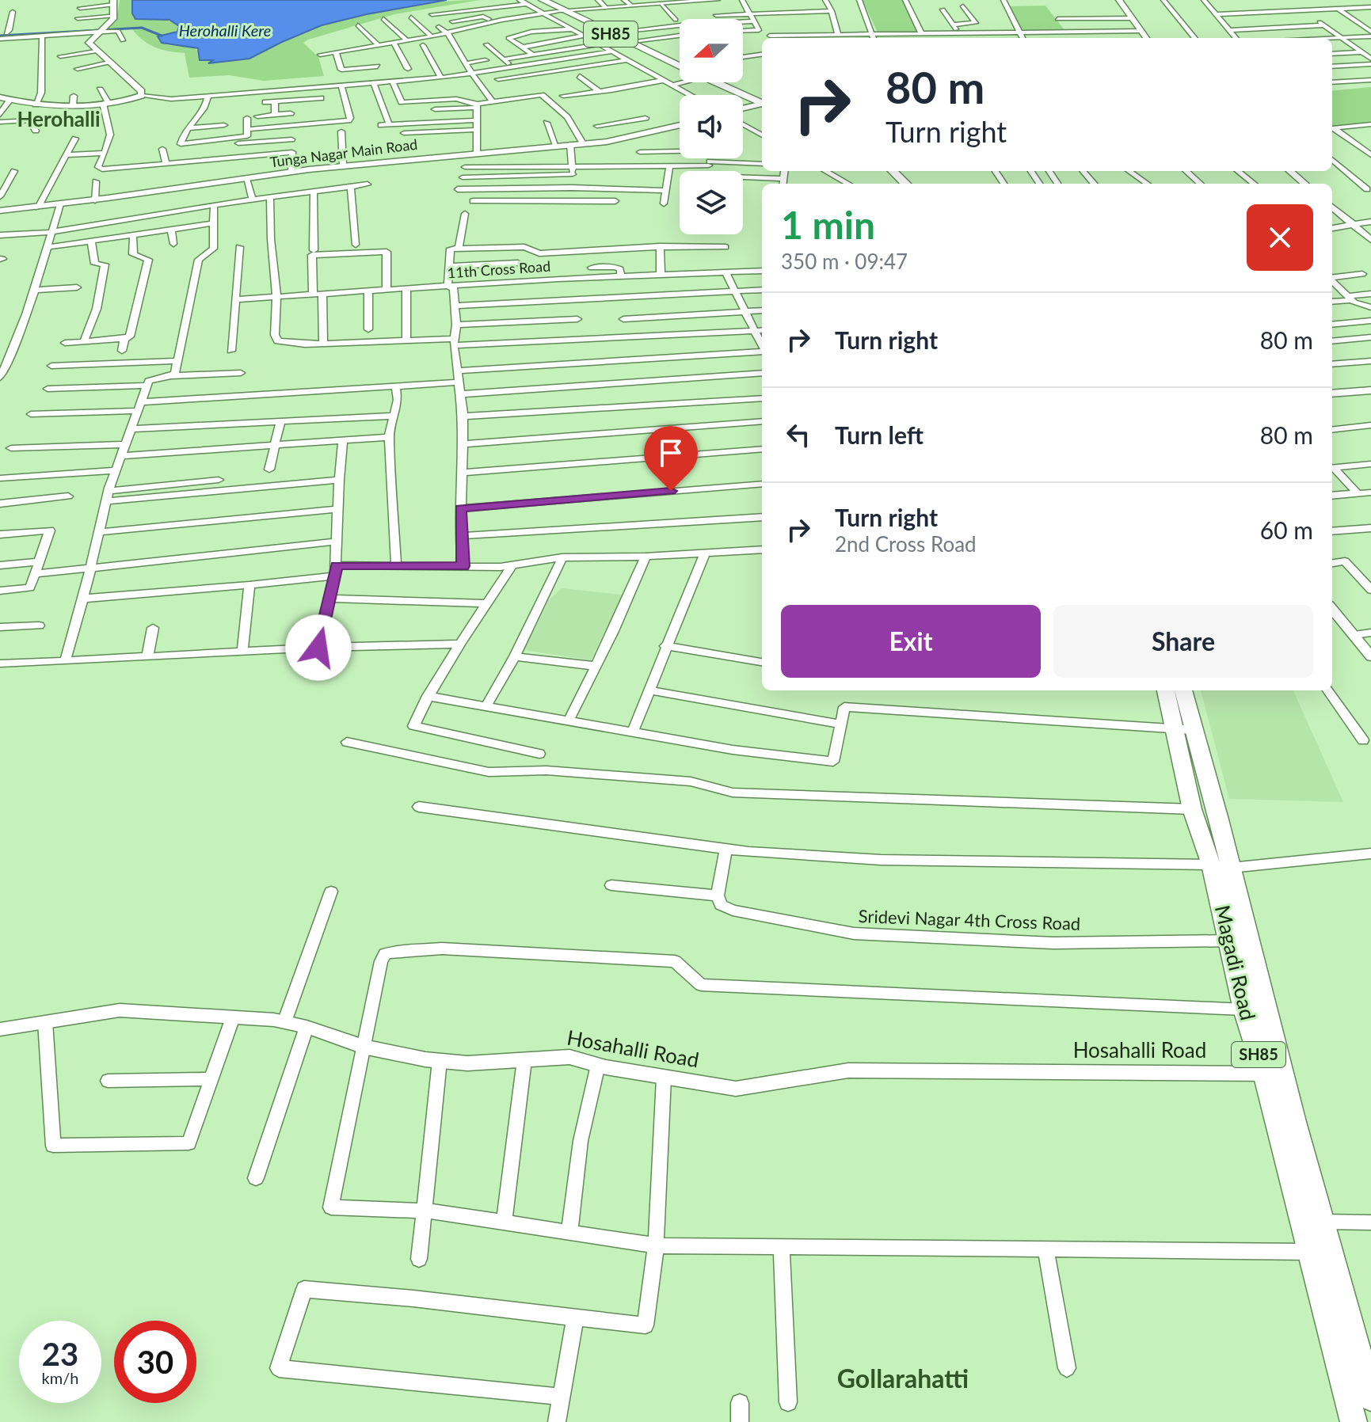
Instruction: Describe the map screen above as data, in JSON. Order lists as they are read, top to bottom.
{
  "streets": {
    "main road": ["SH85", "Magadi Road"],
    "street": [
      "Tunga Nagar Main Road",
      "11th Cross Road",
      "Sridevi Nagar 4th Cross Road",
      "Hosahalli Road"
    ]
  },
  "crossings": [
    ["Sridevi Nagar 4th Cross Road", "Magadi Road"],
    ["Magadi Road", "Hosahalli Road"]
  ],
  "districts": ["Herohalli", "Gollarahatti"],
  "water": ["Herohalli Kere"],
  "north": "left",
  "page": {
    "turn": ["80 m", "Turn right"],
    "heading": ["1 min", "350 m · 09:47"],
    "list": [
      {
        "name": "Turn right",
        "value": "80 m"
      },
      {
        "name": "Turn left",
        "value": "80 m"
      },
      {
        "name": "Turn right",
        "note": "2nd Cross Road",
        "value": "60 m"
      }
    ],
    "buttons": ["Exit", "Share"],
    "speed": "23 km/h",
    "limit": "30"
  }
}
